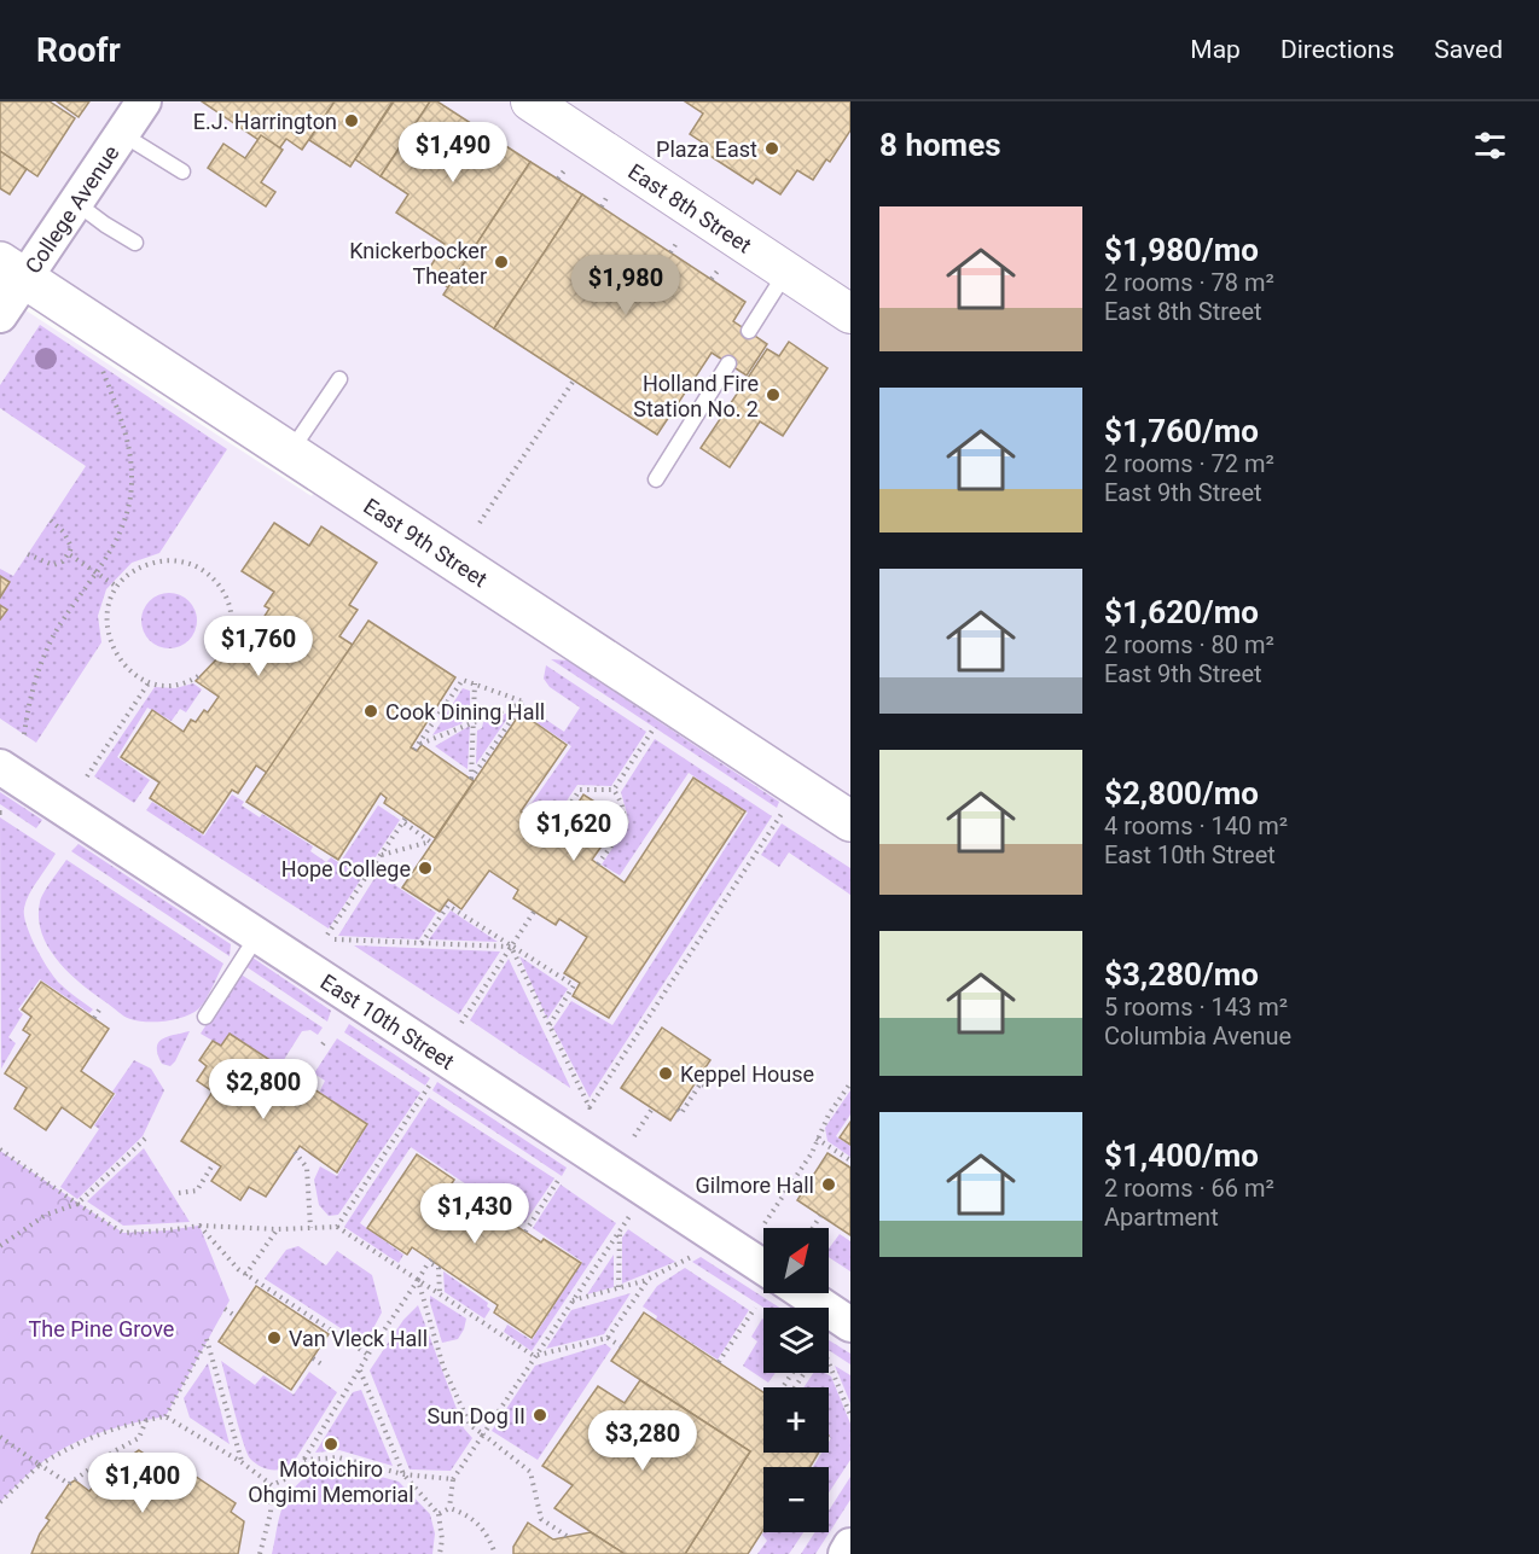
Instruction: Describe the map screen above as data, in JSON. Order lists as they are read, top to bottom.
{
  "streets": {
    "main road": ["East 8th Street", "East 9th Street"],
    "street": ["College Avenue", "East 10th Street"]
  },
  "crossings": [
    ["College Avenue", "East 9th Street"]
  ],
  "parks": ["The Pine Grove"],
  "places": [
    "E.J. Harrington",
    "Plaza East",
    "Knickerbocker Theater",
    "Holland Fire Station No. 2",
    "Cook Dining Hall",
    "Hope College",
    "Keppel House",
    "Gilmore Hall",
    "Van Vleck Hall",
    "Sun Dog II",
    "Motoichiro Ohgimi Memorial"
  ],
  "north": "top right",
  "page": {
    "header": "Roofr",
    "nav": ["Map", "Directions", "Saved"],
    "heading": "8 homes",
    "price": [
      "$1,490",
      "$1,980",
      "$1,760",
      "$1,620",
      "$2,800",
      "$1,430",
      "$3,280",
      "$1,400"
    ],
    "list": [
      {
        "name": "$1,980/mo",
        "note": "2 rooms · 78 m² · East 8th Street"
      },
      {
        "name": "$1,760/mo",
        "note": "2 rooms · 72 m² · East 9th Street"
      },
      {
        "name": "$1,620/mo",
        "note": "2 rooms · 80 m² · East 9th Street"
      },
      {
        "name": "$2,800/mo",
        "note": "4 rooms · 140 m² · East 10th Street"
      },
      {
        "name": "$3,280/mo",
        "note": "5 rooms · 143 m² · Columbia Avenue"
      },
      {
        "name": "$1,400/mo",
        "note": "2 rooms · 66 m² · Apartment"
      }
    ],
    "map_buttons": ["+", "−"]
  }
}
